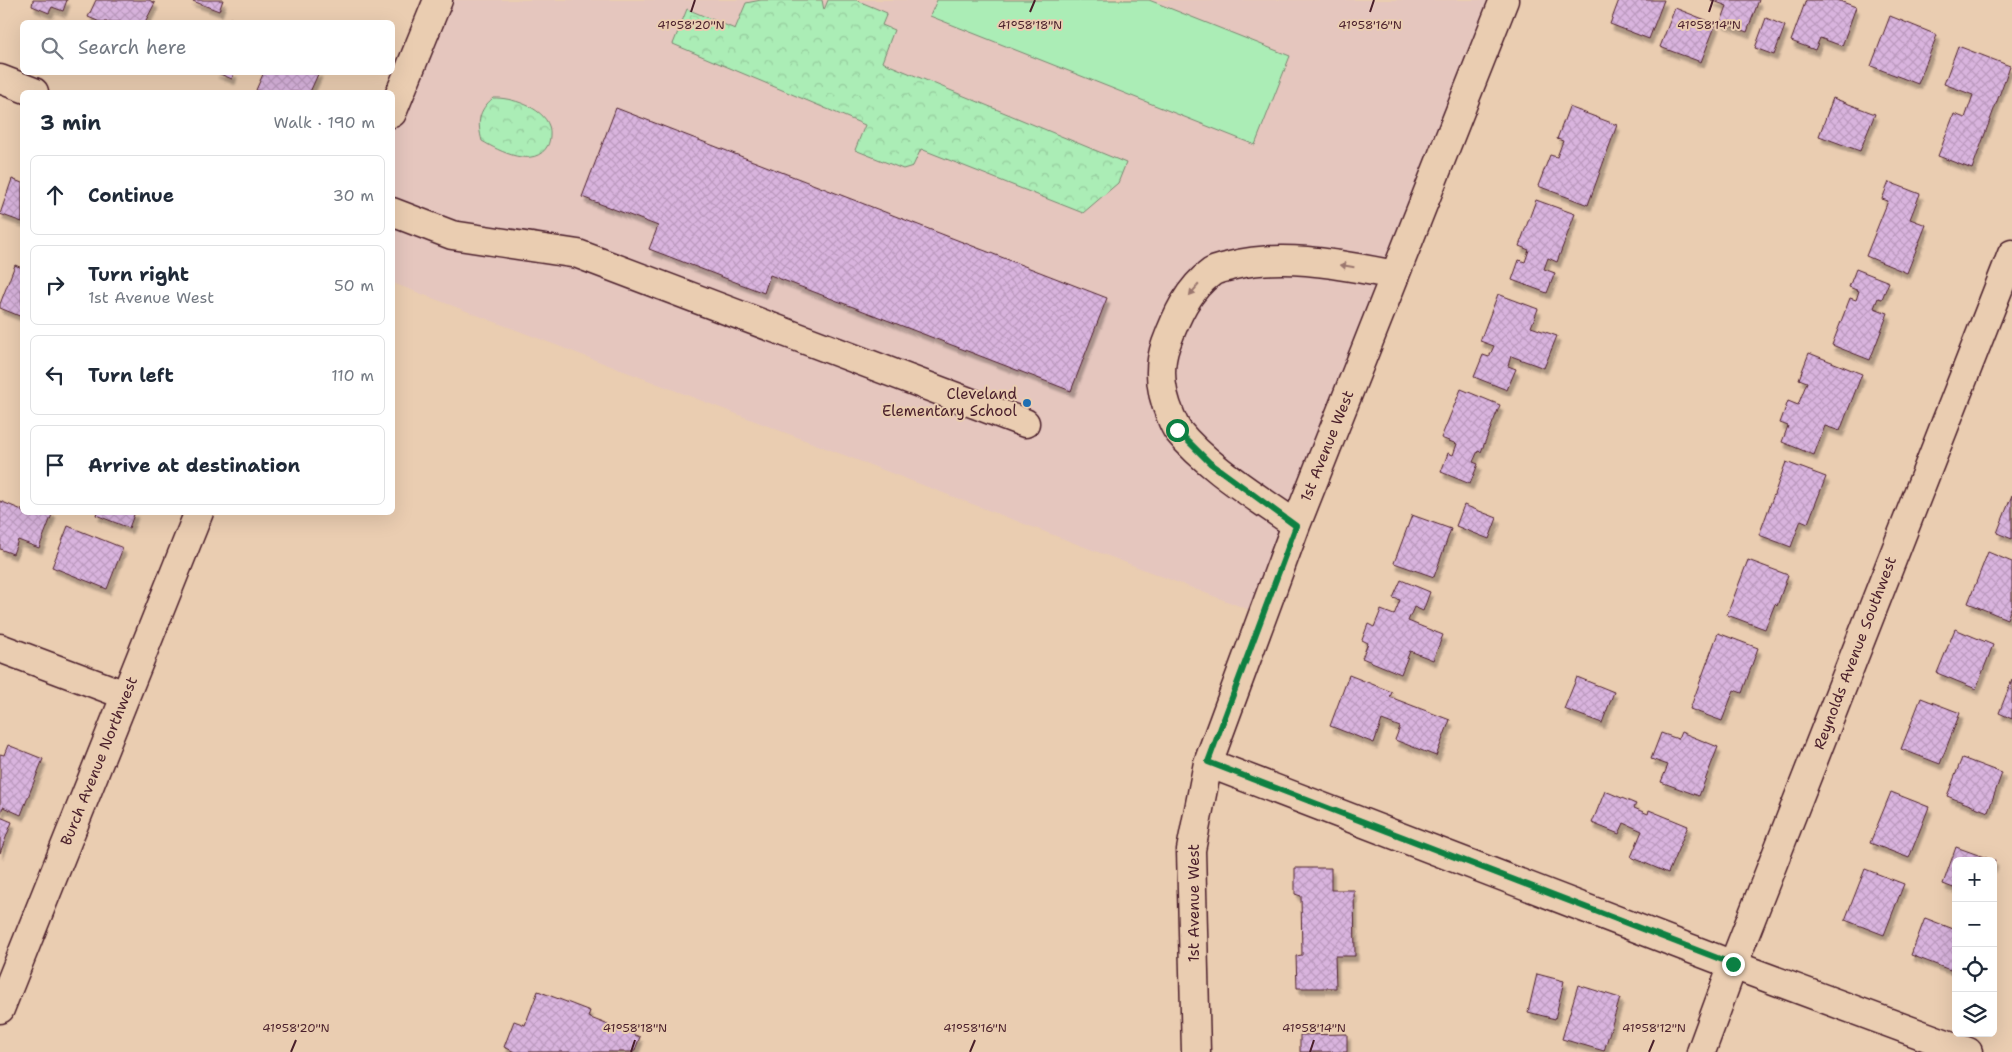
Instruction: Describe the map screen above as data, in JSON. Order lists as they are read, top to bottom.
{
  "streets": {
    "street": ["1st Avenue West", "Reynolds Avenue Southwest", "Burch Avenue Northwest"]
  },
  "places": ["Cleveland Elementary School"],
  "page": {
    "search": "Search here",
    "heading": ["3 min", "Walk · 190 m"],
    "list": [
      ["Continue", "30 m"],
      ["Turn right", "1st Avenue West", "50 m"],
      ["Turn left", "110 m"],
      "Arrive at destination"
    ],
    "map_buttons": ["+", "−"]
  },
  "coordinates": [
    "41°58'16\"N",
    "41°58'20\"N",
    "41°58'18\"N",
    "41°58'14\"N",
    "41°58'12\"N"
  ]
}
